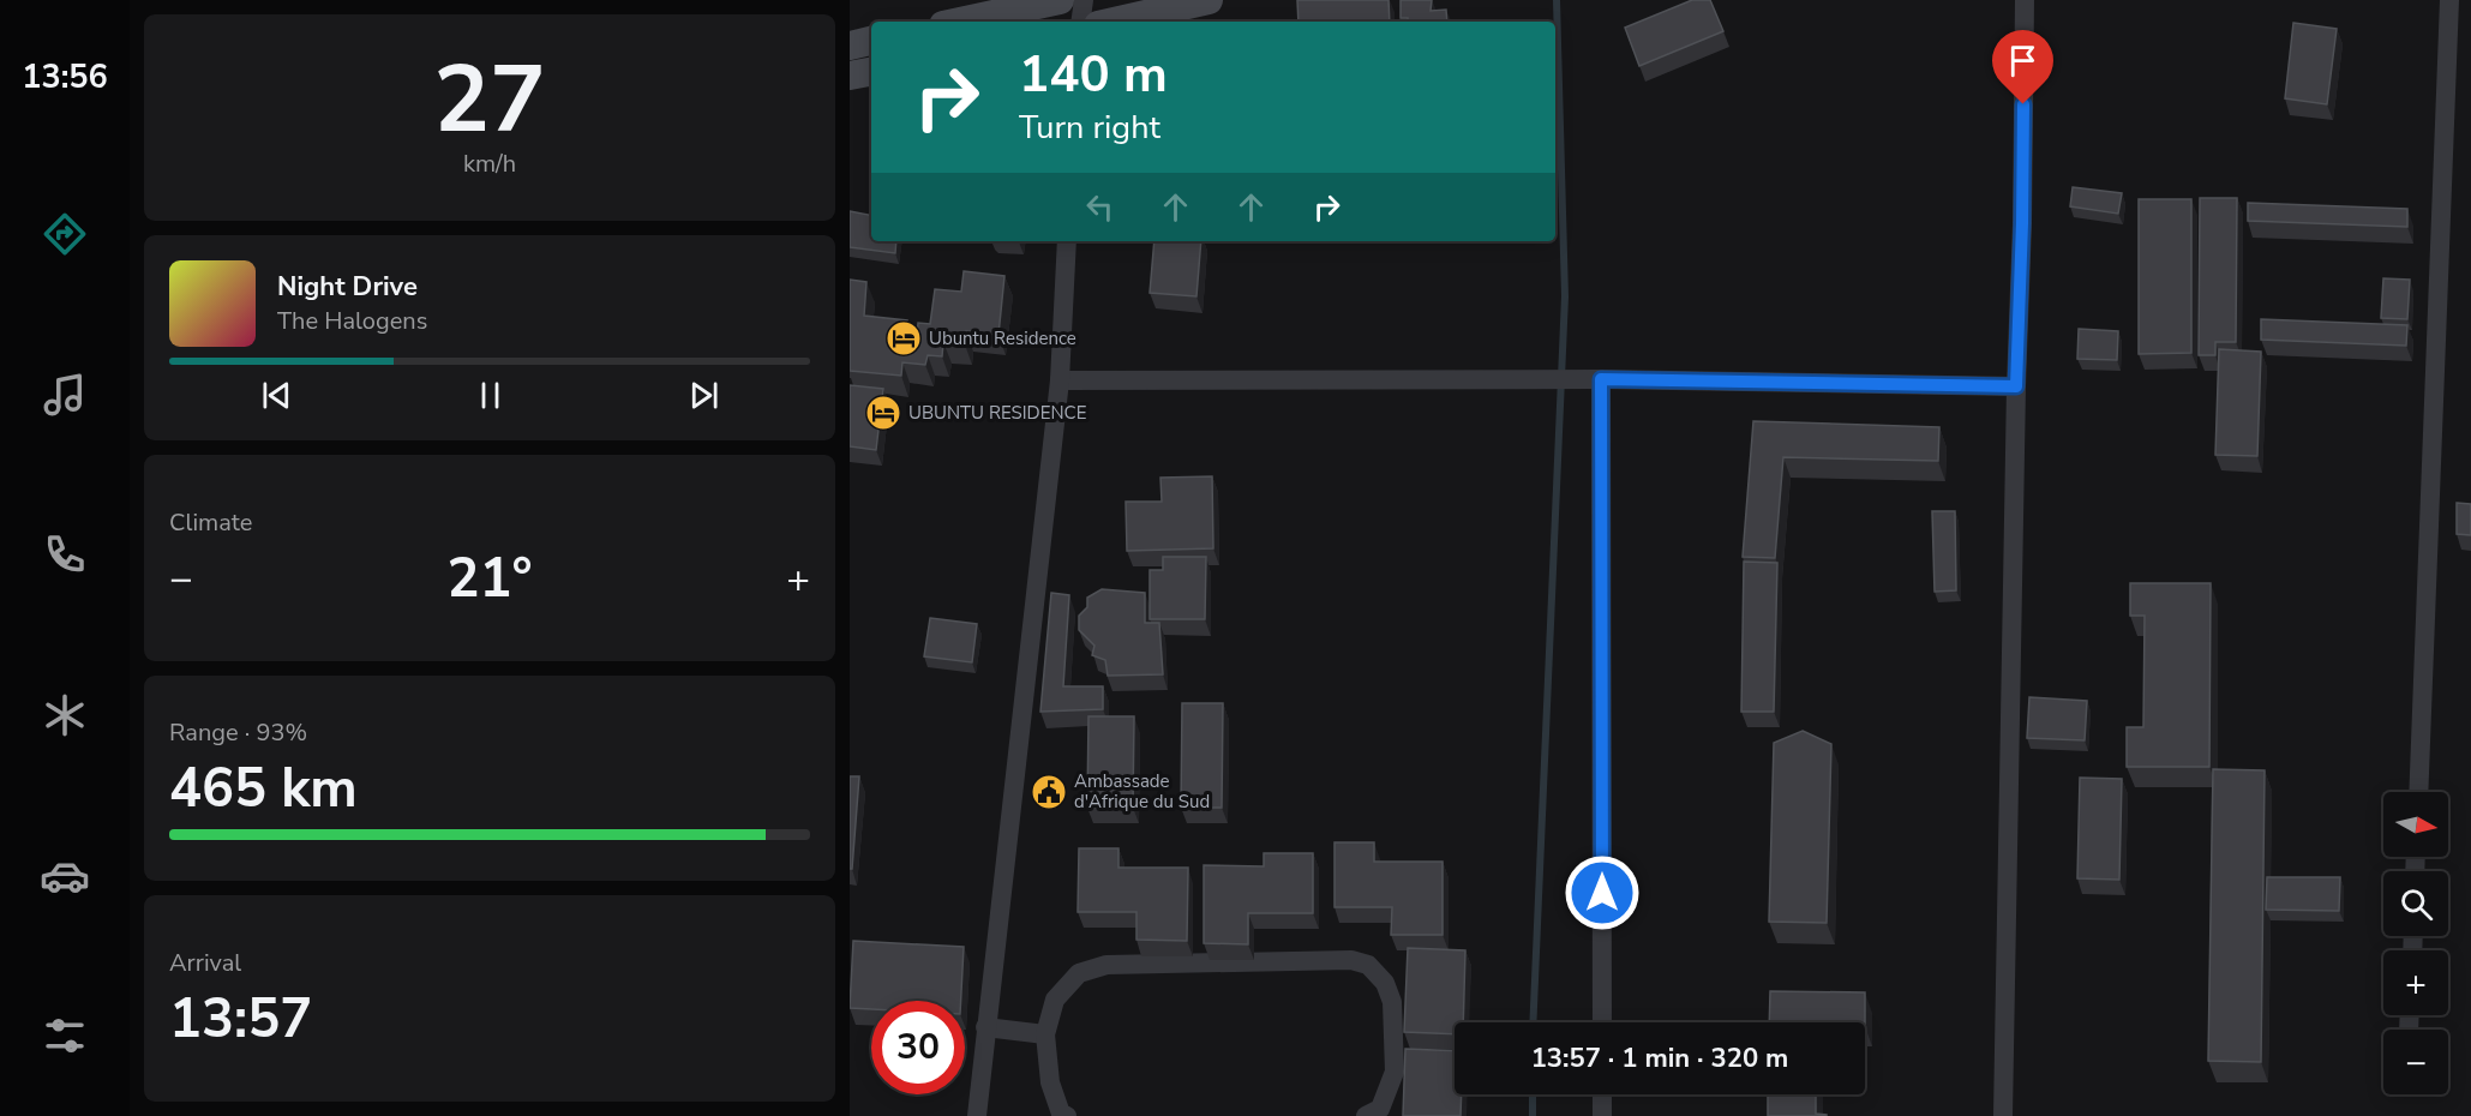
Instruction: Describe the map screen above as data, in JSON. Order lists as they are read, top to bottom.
{
  "places": {
    "hotel": ["Ubuntu Residence", "UBUNTU RESIDENCE"],
    "public building": ["Ambassade d'Afrique du Sud"]
  },
  "north": "right",
  "page": {
    "tabs": "13:56",
    "tile": [
      ["27", "km/h"],
      "Climate",
      ["Range · 93%", "465 km"],
      ["Arrival", "13:57"]
    ],
    "turn": ["140 m", "Turn right"],
    "song": ["Night Drive", "The Halogens"],
    "heat": ["−", "21°", "+"],
    "map_buttons": ["+", "−"],
    "limit": "30",
    "trip": "13:57 · 1 min · 320 m"
  }
}
